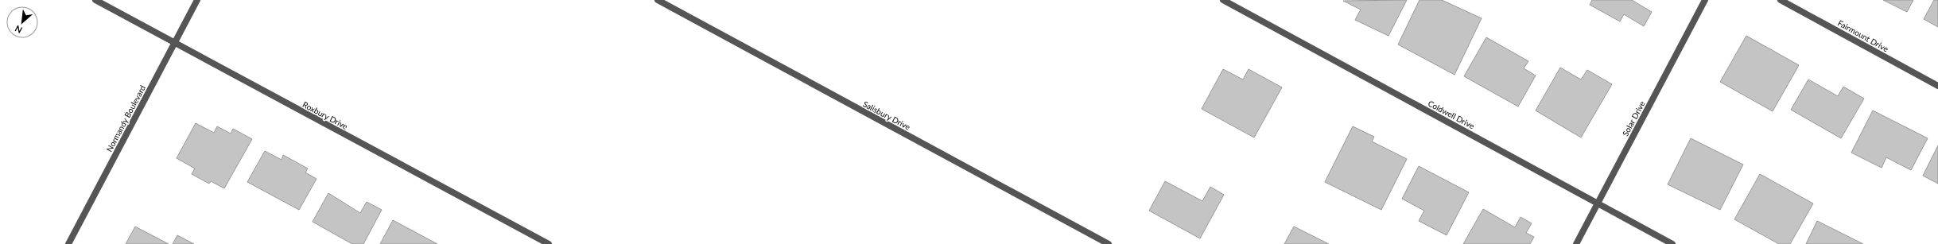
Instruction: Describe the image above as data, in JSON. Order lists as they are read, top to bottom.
{
  "streets": {
    "street": [
      "Fairmount Drive",
      "Coldwell Drive",
      "Roxbury Drive",
      "Salisbury Drive",
      "Normandy Boulevard",
      "Solar Drive"
    ]
  },
  "crossings": [
    ["Coldwell Drive", "Solar Drive"],
    ["Roxbury Drive", "Normandy Boulevard"]
  ],
  "north": "bottom left"
}
